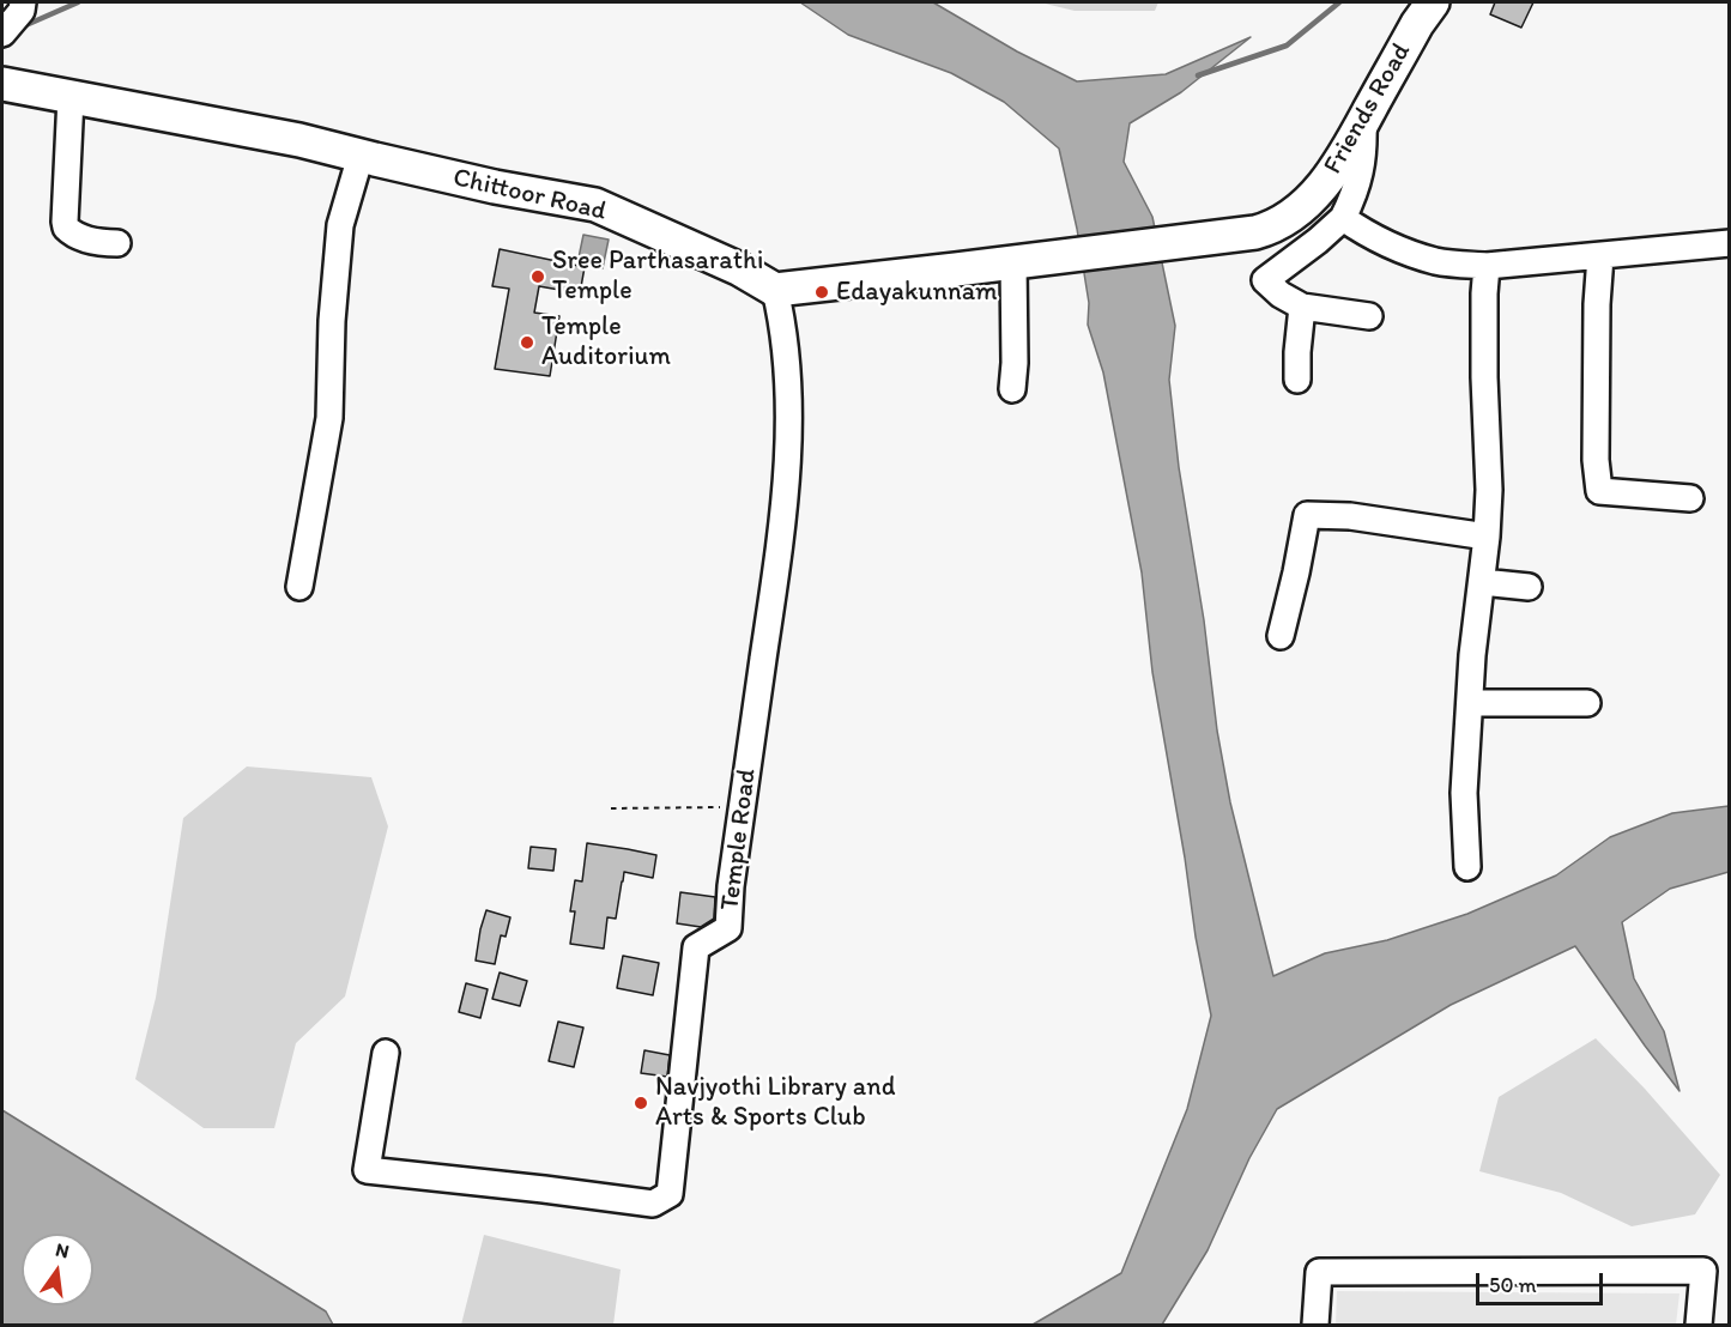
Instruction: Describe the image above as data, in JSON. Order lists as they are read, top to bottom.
{
  "streets": {
    "main road": ["Friends Road", "Chittoor Road"],
    "street": ["Temple Road"]
  },
  "crossings": [
    ["Chittoor Road", "Temple Road"]
  ],
  "places": [
    "Sree Parthasarathi Temple",
    "Edayakunnam",
    "Temple Auditorium",
    "Navjyothi Library and Arts & Sports Club"
  ],
  "scale_bar": "50 m",
  "north": "top"
}
